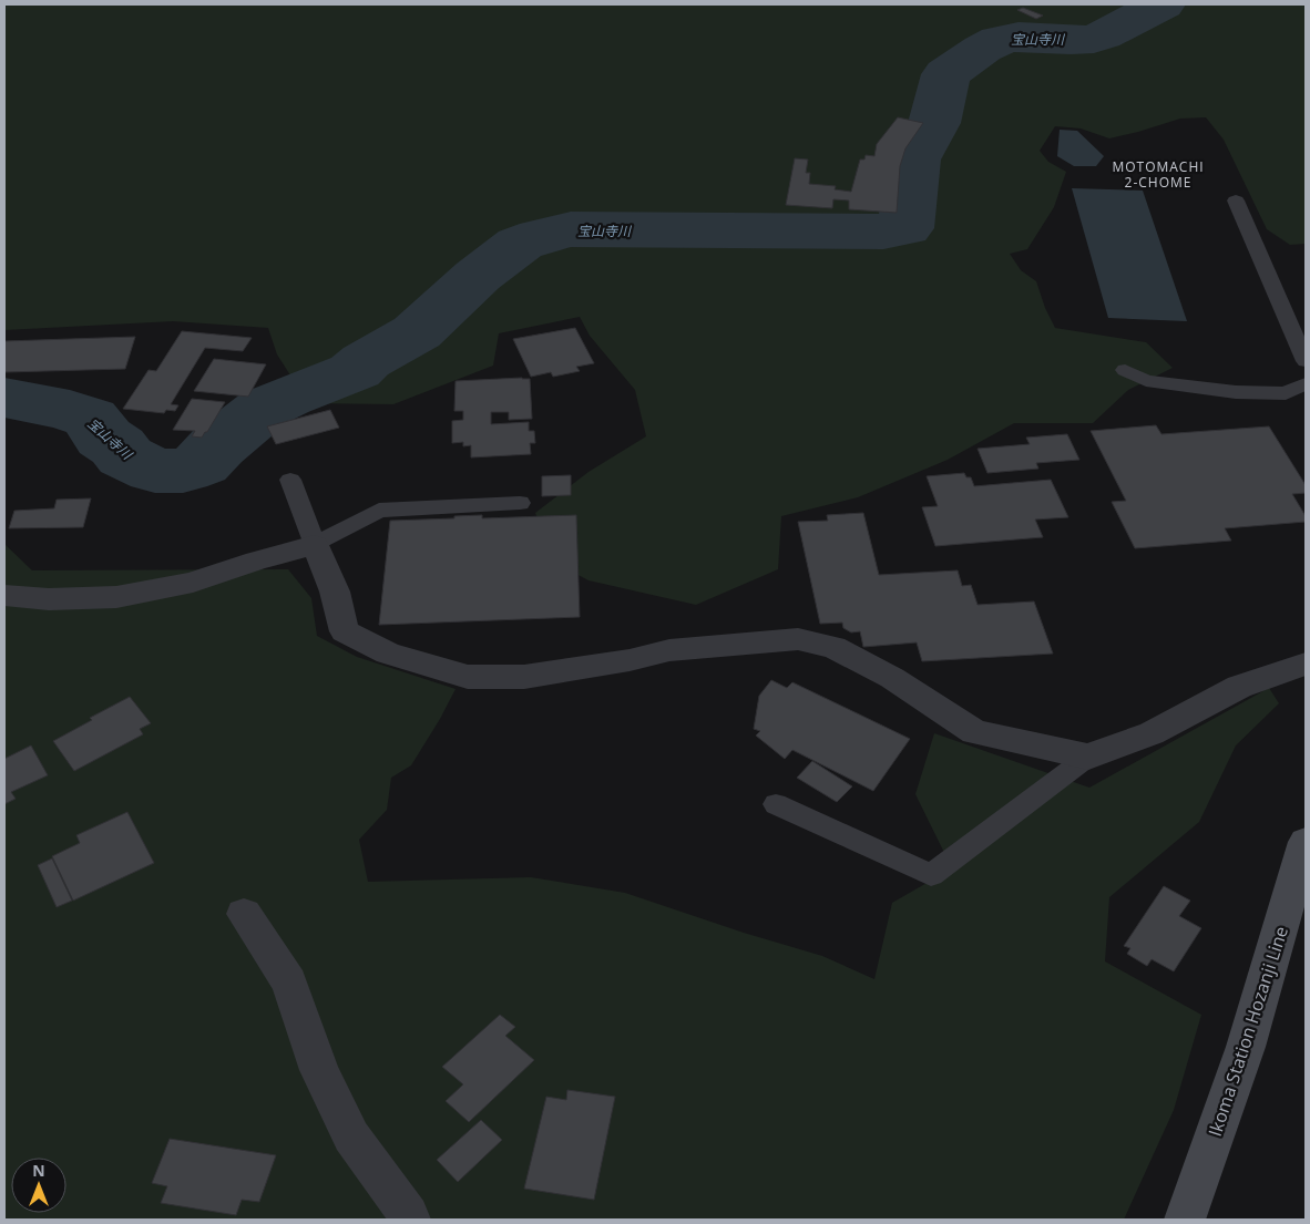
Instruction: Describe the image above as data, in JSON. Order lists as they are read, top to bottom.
{
  "streets": {
    "main road": ["Ikoma Station Hozanji Line"]
  },
  "districts": ["MOTOMACHI 2-CHOME"],
  "water": ["宝山寺川"],
  "north": "top"
}
